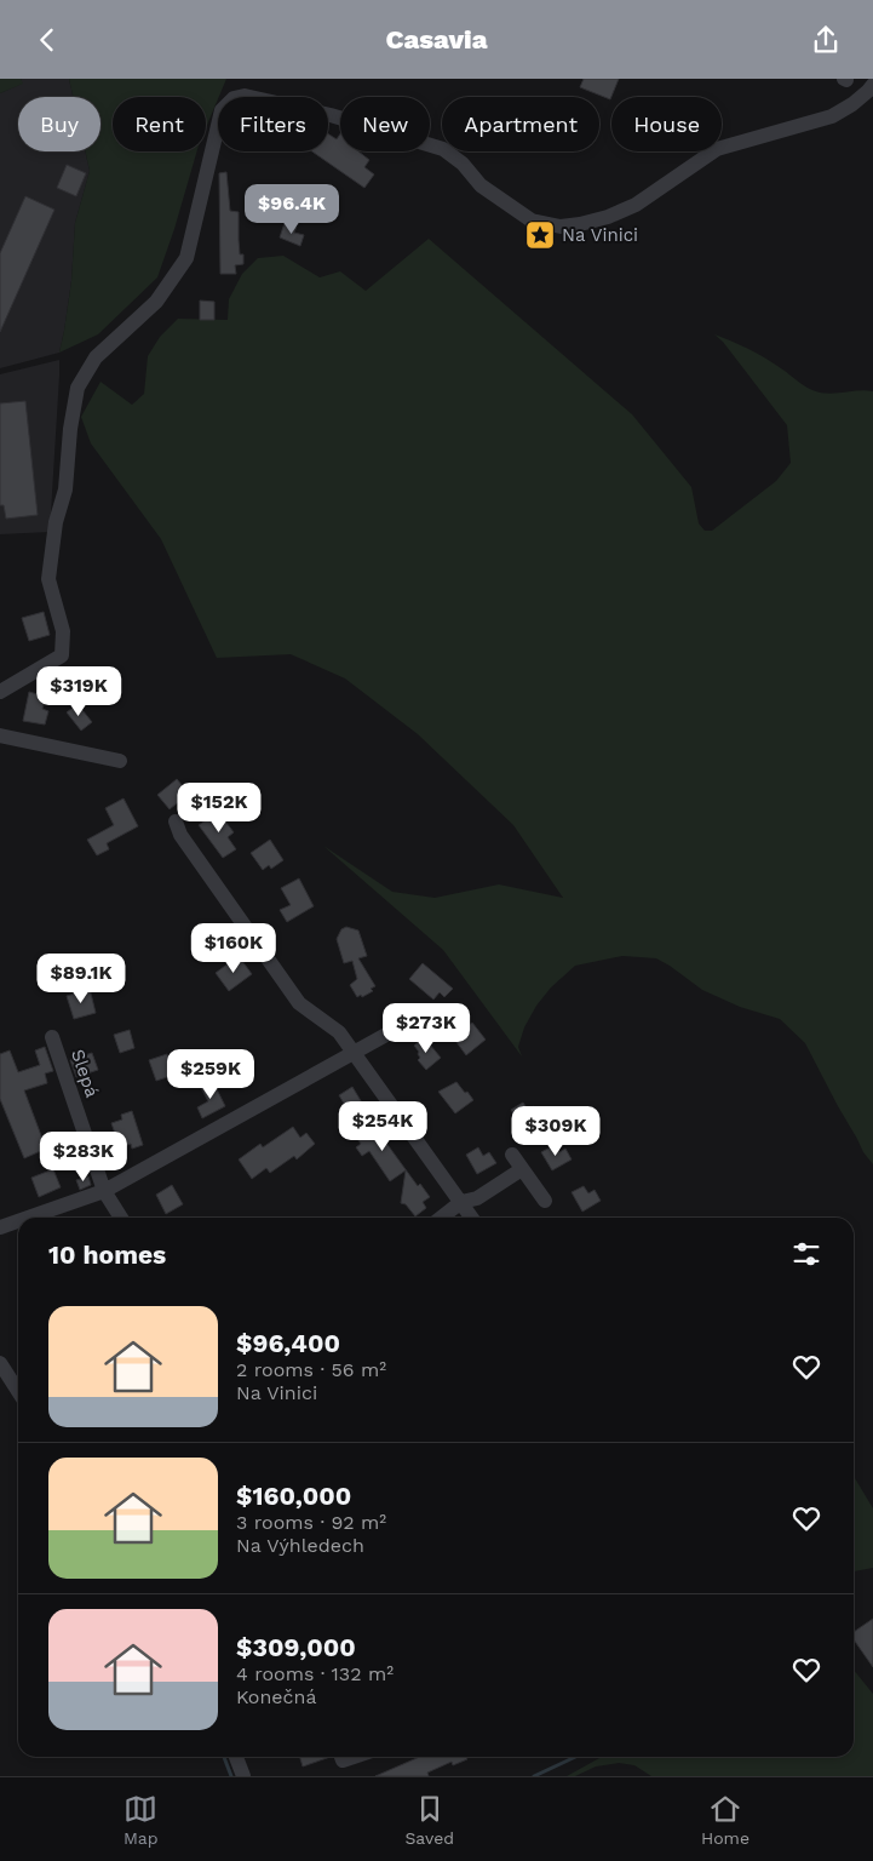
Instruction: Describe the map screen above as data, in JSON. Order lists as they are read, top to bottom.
{
  "streets": {
    "street": ["Slepá"]
  },
  "places": {
    "place": ["Na Vinici"]
  },
  "page": {
    "header": "Casavia",
    "chip": [
      "Buy",
      "Rent",
      "Filters",
      "New",
      "Apartment",
      "House"
    ],
    "price": [
      "$96.4K",
      "$319K",
      "$152K",
      "$160K",
      "$89.1K",
      "$273K",
      "$259K",
      "$254K",
      "$309K",
      "$283K"
    ],
    "heading": "10 homes",
    "list": [
      {
        "name": "$96,400",
        "note": "2 rooms · 56 m² · Na Vinici"
      },
      {
        "name": "$160,000",
        "note": "3 rooms · 92 m² · Na Výhledech"
      },
      {
        "name": "$309,000",
        "note": "4 rooms · 132 m² · Konečná"
      }
    ],
    "tabs": ["Map", "Saved", "Home"]
  }
}
